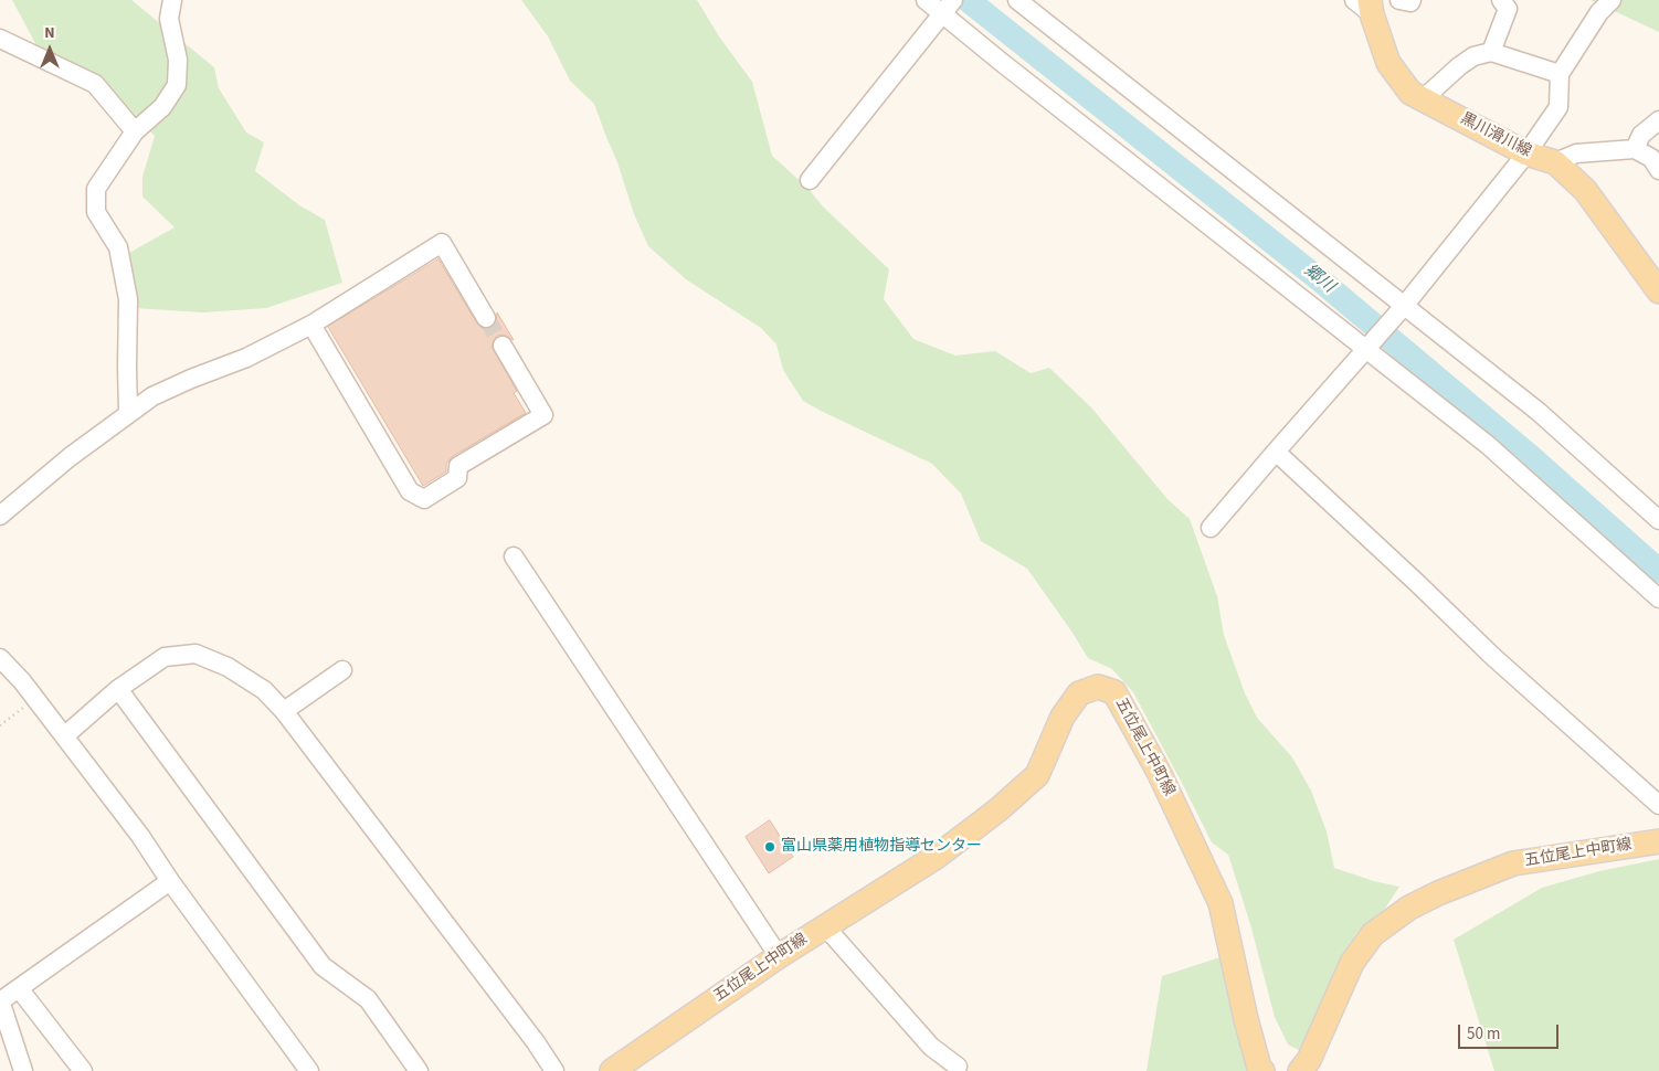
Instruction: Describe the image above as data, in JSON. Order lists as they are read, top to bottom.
{
  "streets": {
    "main road": ["黒川滑川線", "五位尾上中町線"]
  },
  "water": ["郷川"],
  "places": ["富山県薬用植物指導センター"],
  "scale_bar": "50 m",
  "north": "top"
}
